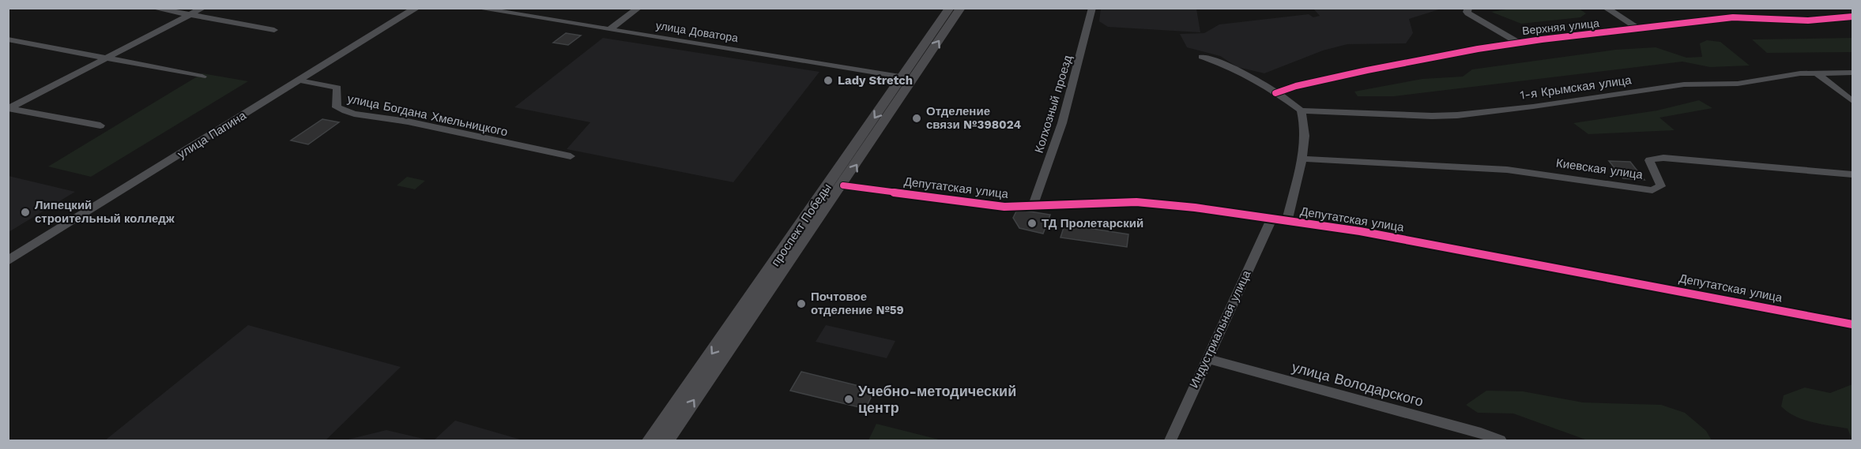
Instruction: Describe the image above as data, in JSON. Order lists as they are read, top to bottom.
{
  "streets": {
    "main road": ["проспект Победы"],
    "street": [
      "Верхняя улица",
      "улица Доватора",
      "1-я Крымская улица",
      "Колхозный проезд",
      "улица Богдана Хмельницкого",
      "улица Папина",
      "Киевская улица",
      "Депутатская улица",
      "Индустриальная улица",
      "улица Володарского"
    ]
  },
  "crossings": [
    ["улица Доватора", "проспект Победы"],
    ["Колхозный проезд", "Депутатская улица"],
    ["улица Богдана Хмельницкого", "улица Папина"],
    ["Депутатская улица", "проспект Победы"],
    ["Депутатская улица", "Индустриальная улица"],
    ["Индустриальная улица", "улица Володарского"]
  ],
  "places": [
    "Lady Stretch",
    "Отделение связи №398024",
    "Липецкий строительный колледж",
    "ТД Пролетарский",
    "Почтовое отделение №59",
    "Учебно-методический центр"
  ]
}
